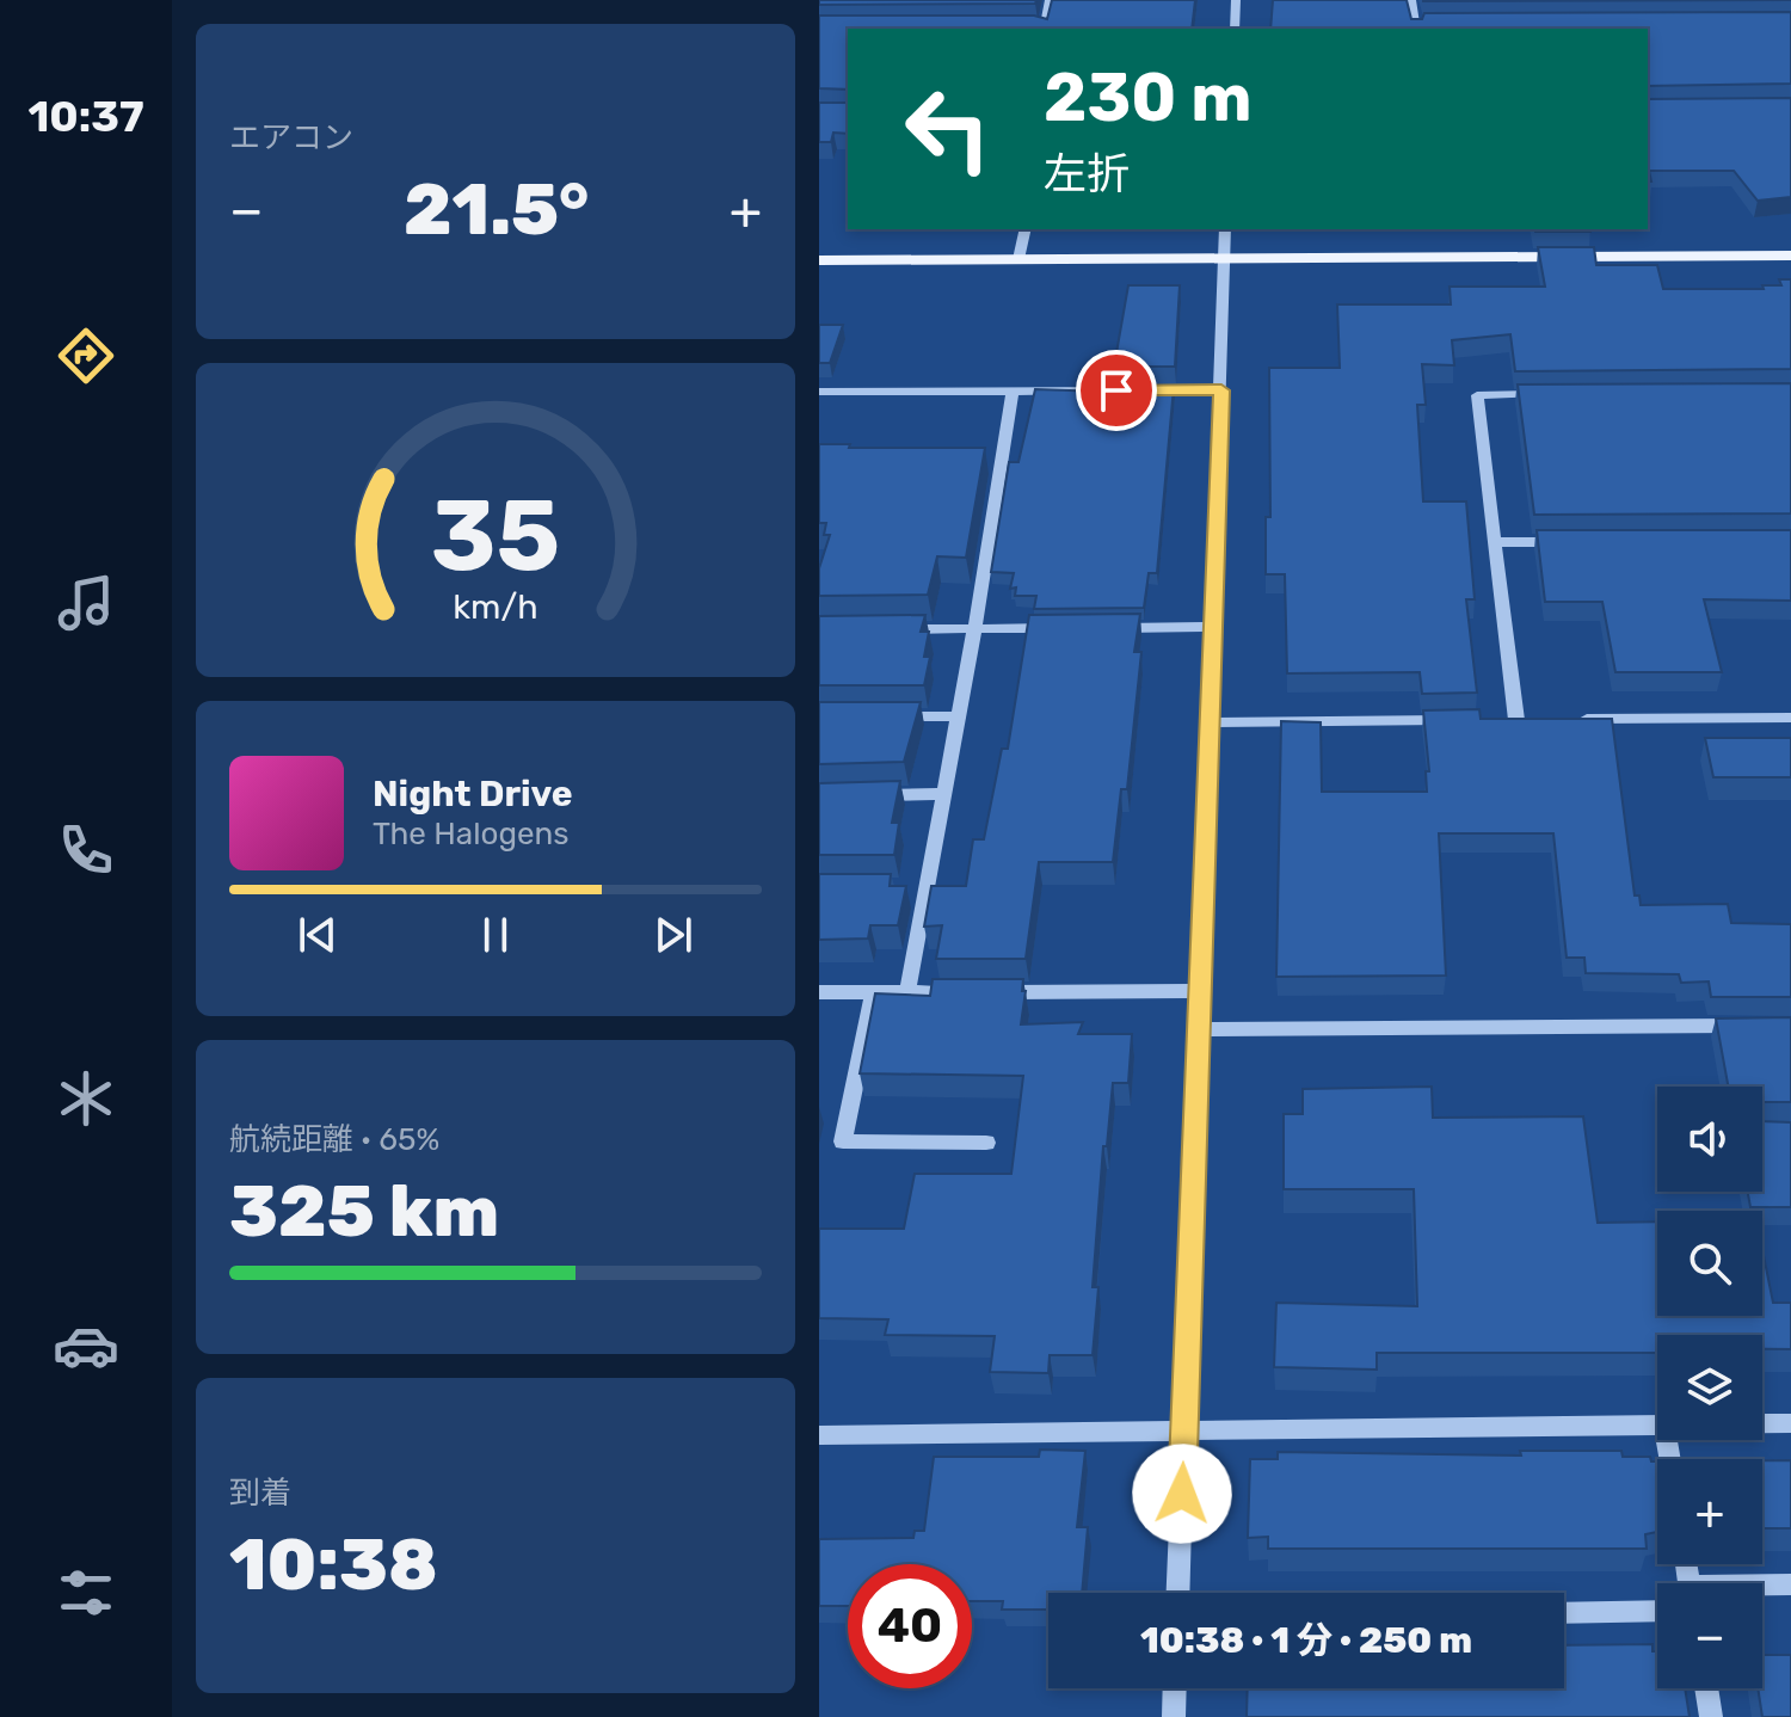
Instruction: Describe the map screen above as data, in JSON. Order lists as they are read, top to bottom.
{
  "page": {
    "tabs": "10:37",
    "tile": [
      "エアコン",
      ["航続距離 · 65%", "325 km"],
      ["到着", "10:38"]
    ],
    "turn": ["230 m", "左折"],
    "heat": ["−", "21.5°", "+"],
    "song": ["Night Drive", "The Halogens"],
    "map_buttons": ["+", "−"],
    "limit": "40",
    "trip": "10:38 · 1 分 · 250 m",
    "gauge": ["35", "km/h"]
  }
}
